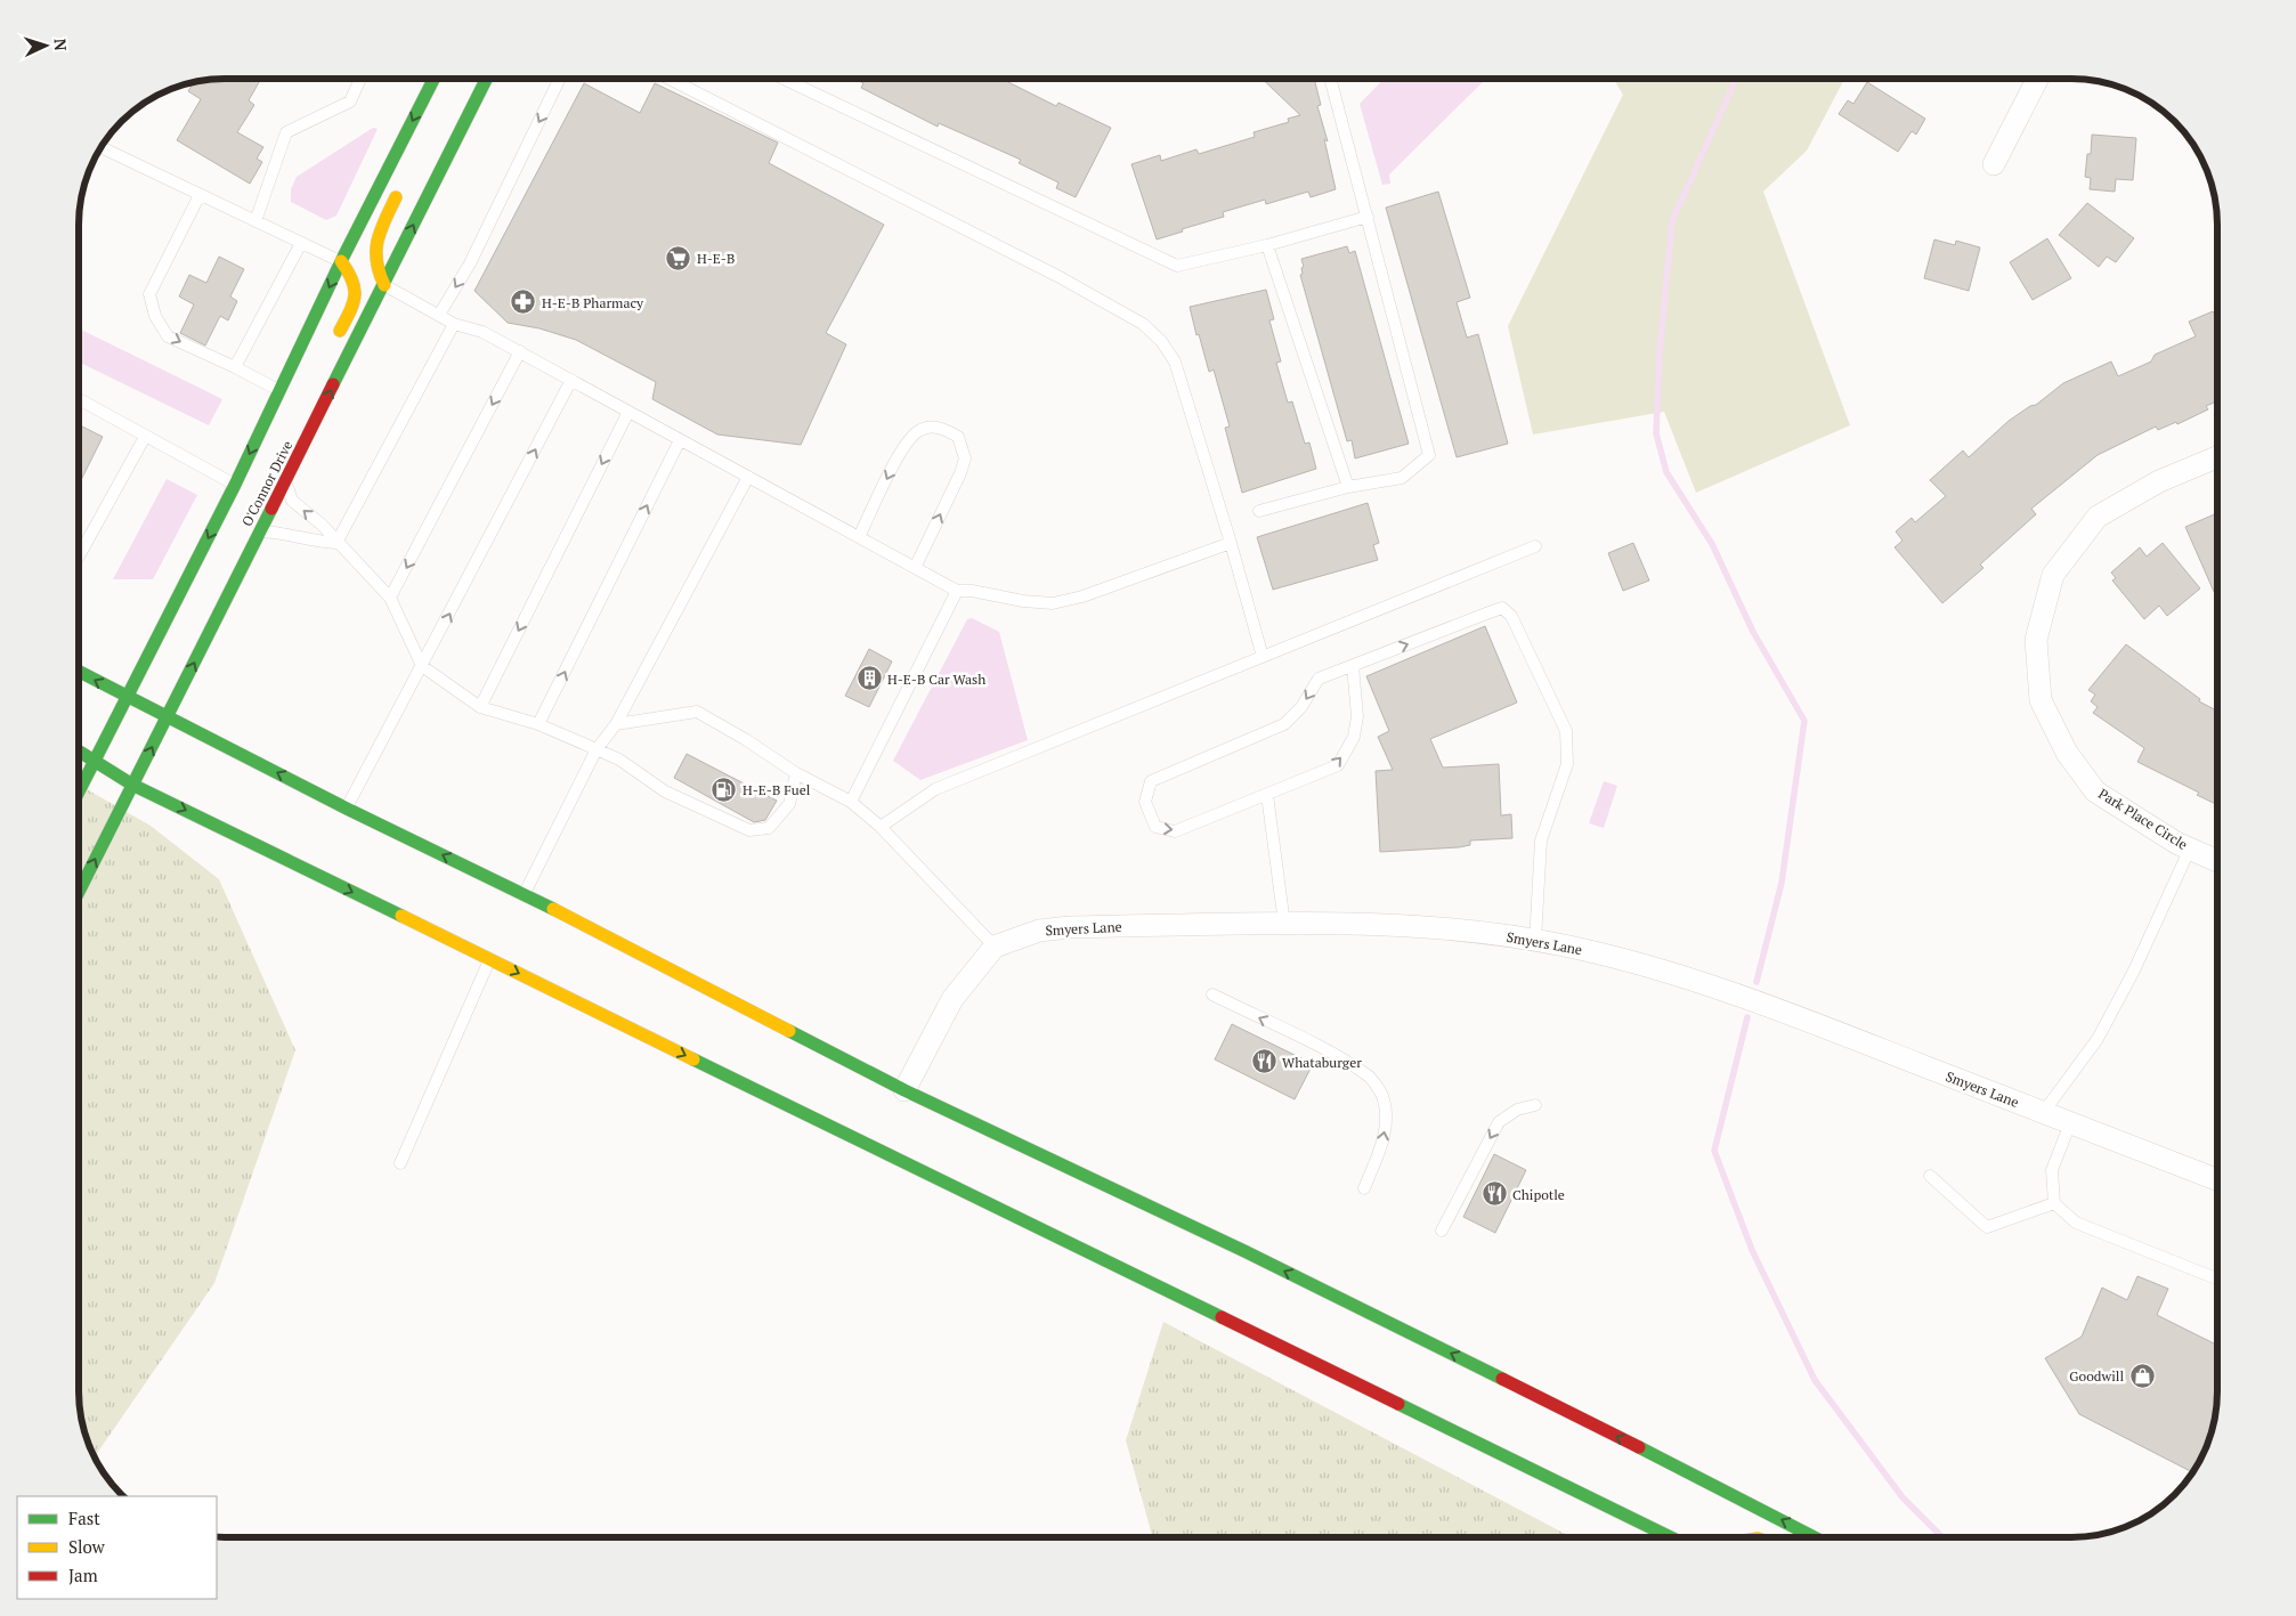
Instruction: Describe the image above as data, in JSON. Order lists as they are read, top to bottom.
{
  "streets": {
    "main road": ["O'Connor Drive"],
    "street": ["Park Place Circle", "Smyers Lane"]
  },
  "places": {
    "supermarket": ["H-E-B"],
    "pharmacy": ["H-E-B Pharmacy"],
    "building": ["H-E-B Car Wash"],
    "fuel station": ["H-E-B Fuel"],
    "restaurant": ["Whataburger", "Chipotle"],
    "shop": ["Goodwill"]
  },
  "legend": ["Fast", "Slow", "Jam"],
  "north": "right"
}
